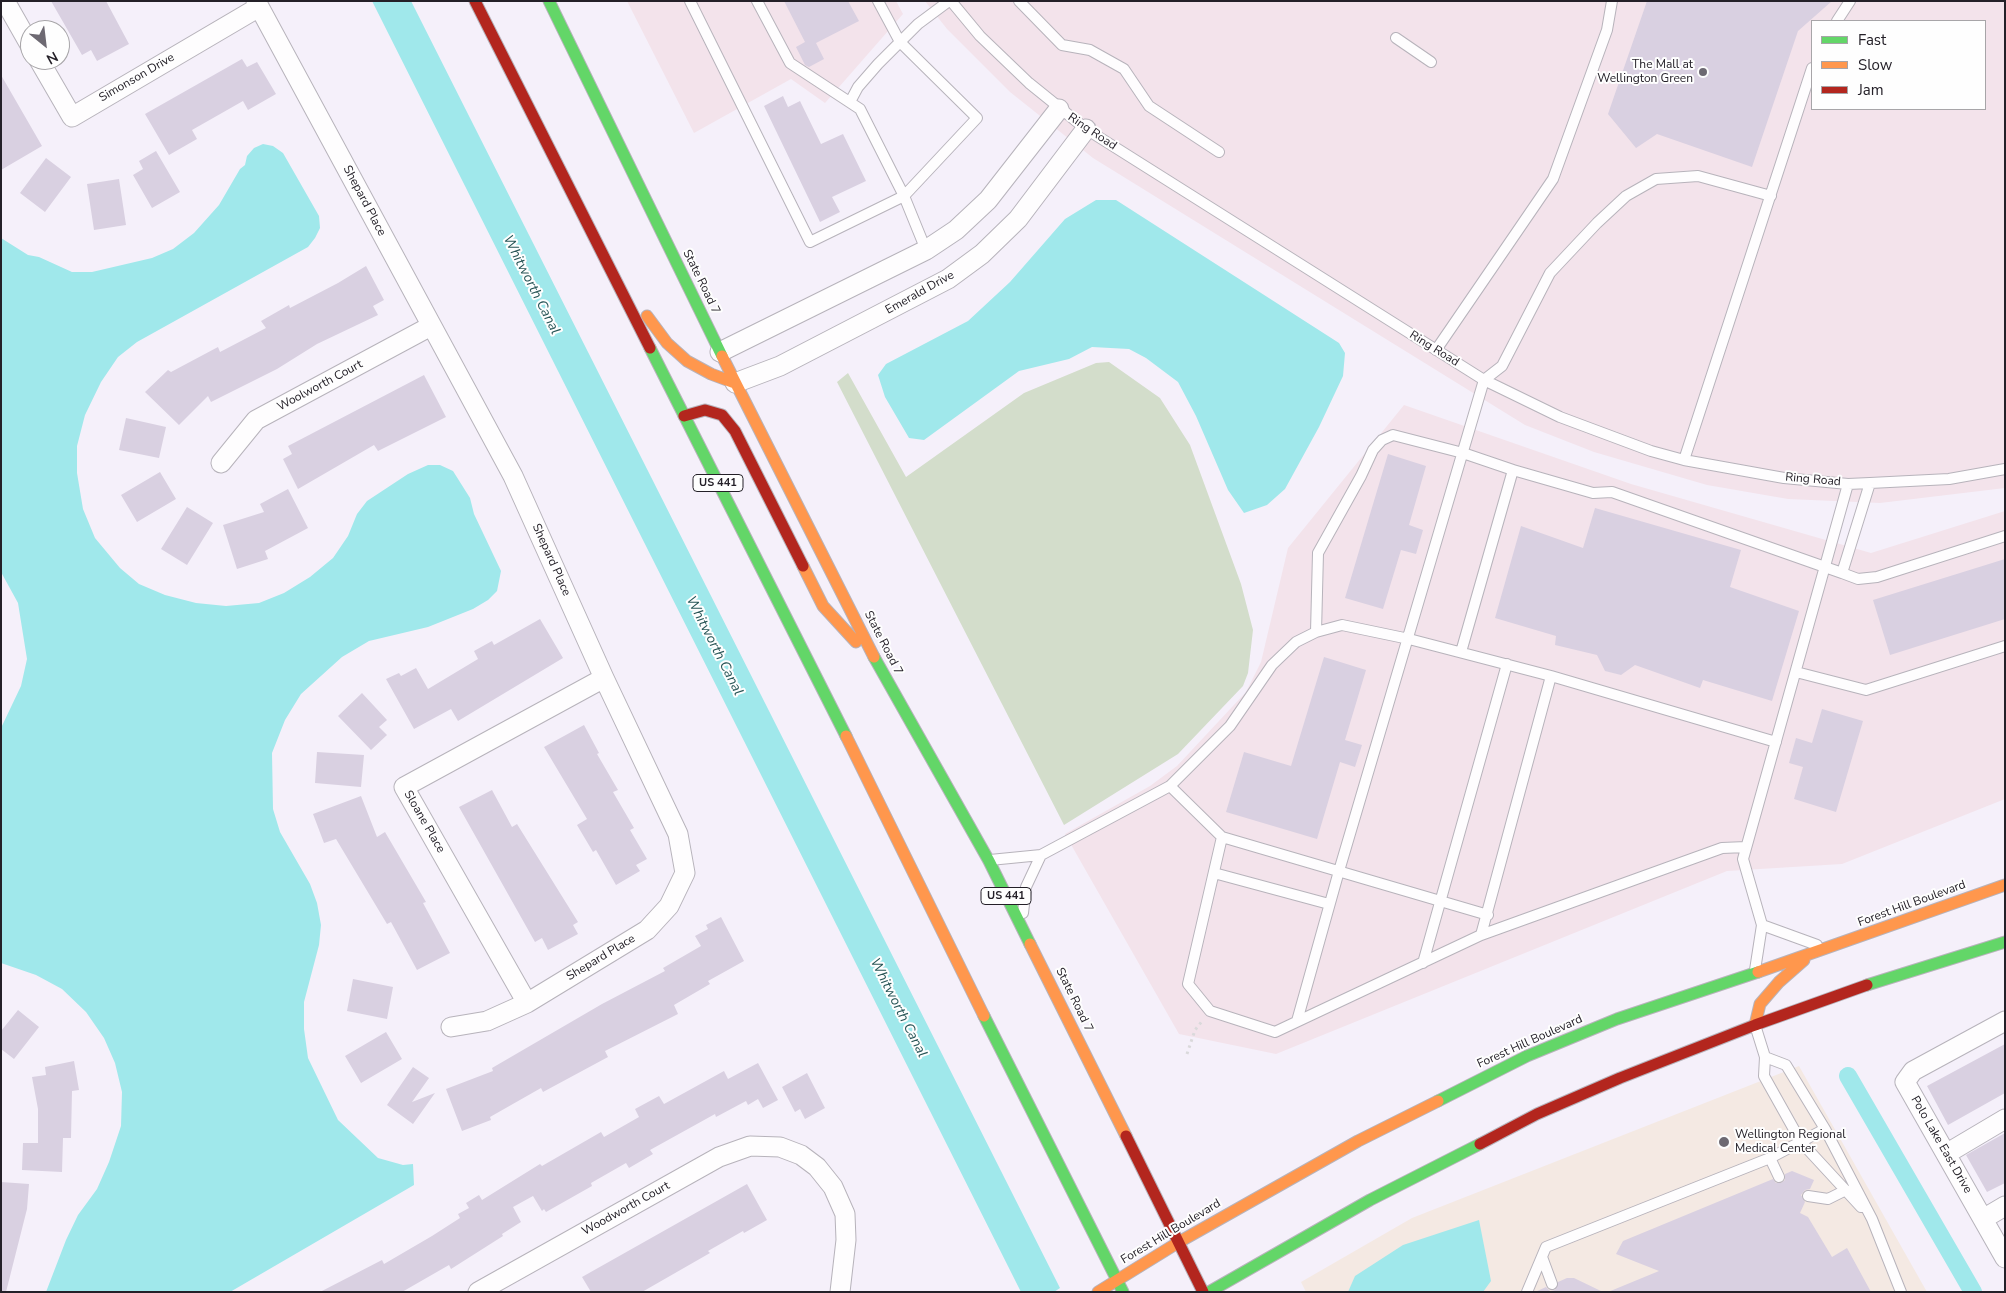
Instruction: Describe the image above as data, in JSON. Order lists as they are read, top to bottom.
{
  "streets": {
    "main road": ["State Road 7", "US 441", "Forest Hill Boulevard"],
    "street": [
      "Simonson Drive",
      "Shepard Place",
      "Emerald Drive",
      "Woolworth Court",
      "Sloane Place",
      "Polo Lake East Drive",
      "Woodworth Court"
    ],
    "lane": ["Ring Road"]
  },
  "crossings": [
    ["Simonson Drive", "Shepard Place"],
    ["Ring Road", "Emerald Drive"],
    ["Shepard Place", "Woolworth Court"],
    ["Shepard Place", "Sloane Place"],
    ["State Road 7", "Emerald Drive"],
    ["State Road 7", "Forest Hill Boulevard"],
    ["US 441", "Forest Hill Boulevard"]
  ],
  "water": ["Whitworth Canal"],
  "places": ["The Mall at Wellington Green", "Wellington Regional Medical Center"],
  "legend": ["Fast", "Slow", "Jam"],
  "north": "bottom right"
}
